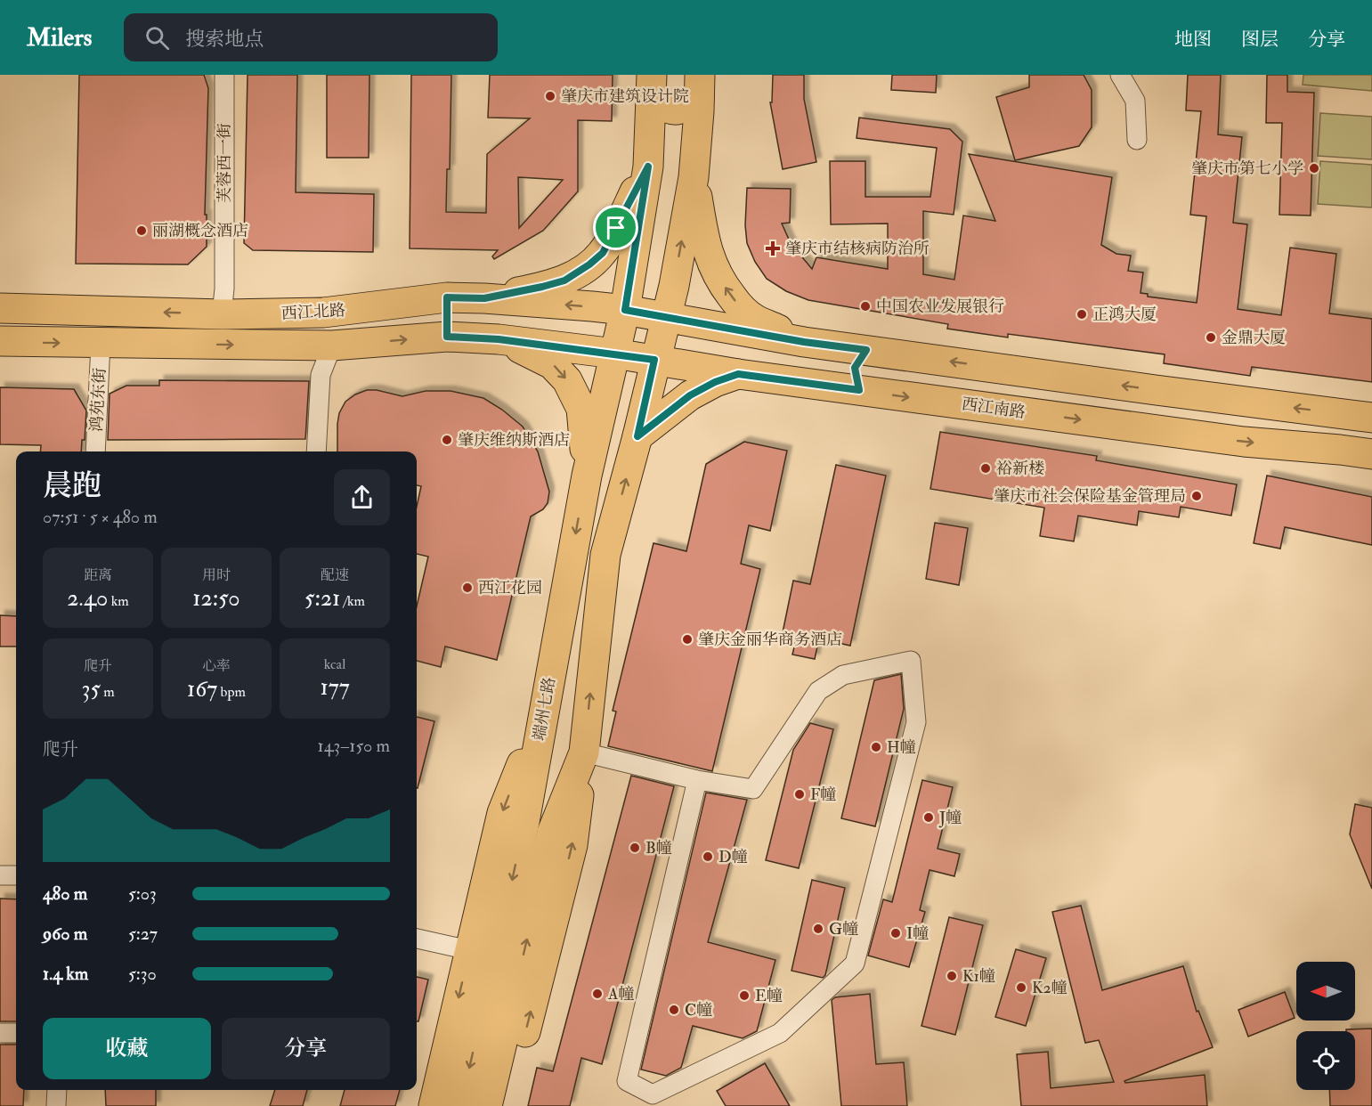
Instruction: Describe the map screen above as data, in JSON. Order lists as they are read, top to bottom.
{
  "streets": {
    "main road": ["西江北路", "西江南路", "端州七路"],
    "street": ["芙蓉西一街", "鸿苑东街"]
  },
  "crossings": [
    ["芙蓉西一街", "西江北路"],
    ["西江北路", "鸿苑东街"],
    ["西江北路", "西江南路"],
    ["西江北路", "端州七路"],
    ["西江南路", "端州七路"]
  ],
  "places": {
    "other": [
      "肇庆市建筑设计院",
      "肇庆市第七小学",
      "丽湖概念酒店",
      "中国农业发展银行",
      "正鸿大厦",
      "金鼎大厦",
      "肇庆维纳斯酒店",
      "裕新楼",
      "肇庆市社会保险基金管理局",
      "西江花园",
      "肇庆金丽华商务酒店",
      "H幢",
      "F幢",
      "J幢",
      "B幢",
      "D幢",
      "G幢",
      "I幢",
      "K1幢",
      "K2幢",
      "A幢",
      "E幢",
      "C幢"
    ],
    "health": ["肇庆市结核病防治所"]
  },
  "north": "left",
  "page": {
    "header": "Milers",
    "search": "搜索地点",
    "nav": ["地图", "图层", "分享"],
    "heading": ["晨跑", "07:51 · 5 × 480 m"],
    "stats": [
      ["距离", "2.40 km"],
      ["用时", "12:50"],
      ["配速", "5:21 /km"],
      ["爬升", "35 m"],
      ["心率", "167 bpm"],
      ["kcal", "177"]
    ],
    "chart": ["爬升", "143–150 m"],
    "list": [
      {
        "name": "480 m",
        "note": "5:03"
      },
      {
        "name": "960 m",
        "note": "5:27"
      },
      {
        "name": "1.4 km",
        "note": "5:30"
      }
    ],
    "buttons": ["收藏", "分享"]
  }
}
